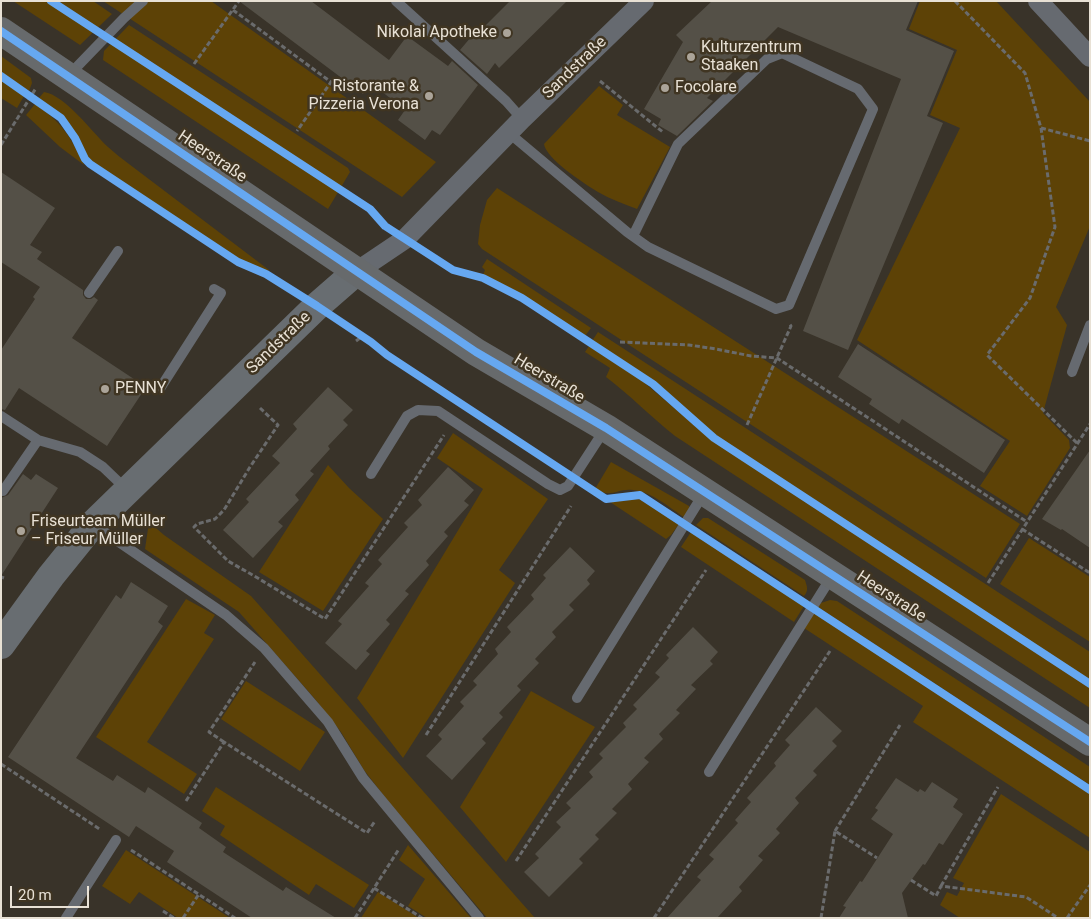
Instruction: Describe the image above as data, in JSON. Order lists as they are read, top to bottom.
{
  "streets": {
    "main road": ["Heerstraße"],
    "street": ["Sandstraße"]
  },
  "crossings": [
    ["Sandstraße", "Heerstraße"]
  ],
  "places": [
    "Nikolai Apotheke",
    "Kulturzentrum Staaken",
    "Focolare",
    "Ristorante & Pizzeria Verona",
    "PENNY",
    "Friseurteam Müller – Friseur Müller"
  ],
  "scale_bar": "20 m"
}
